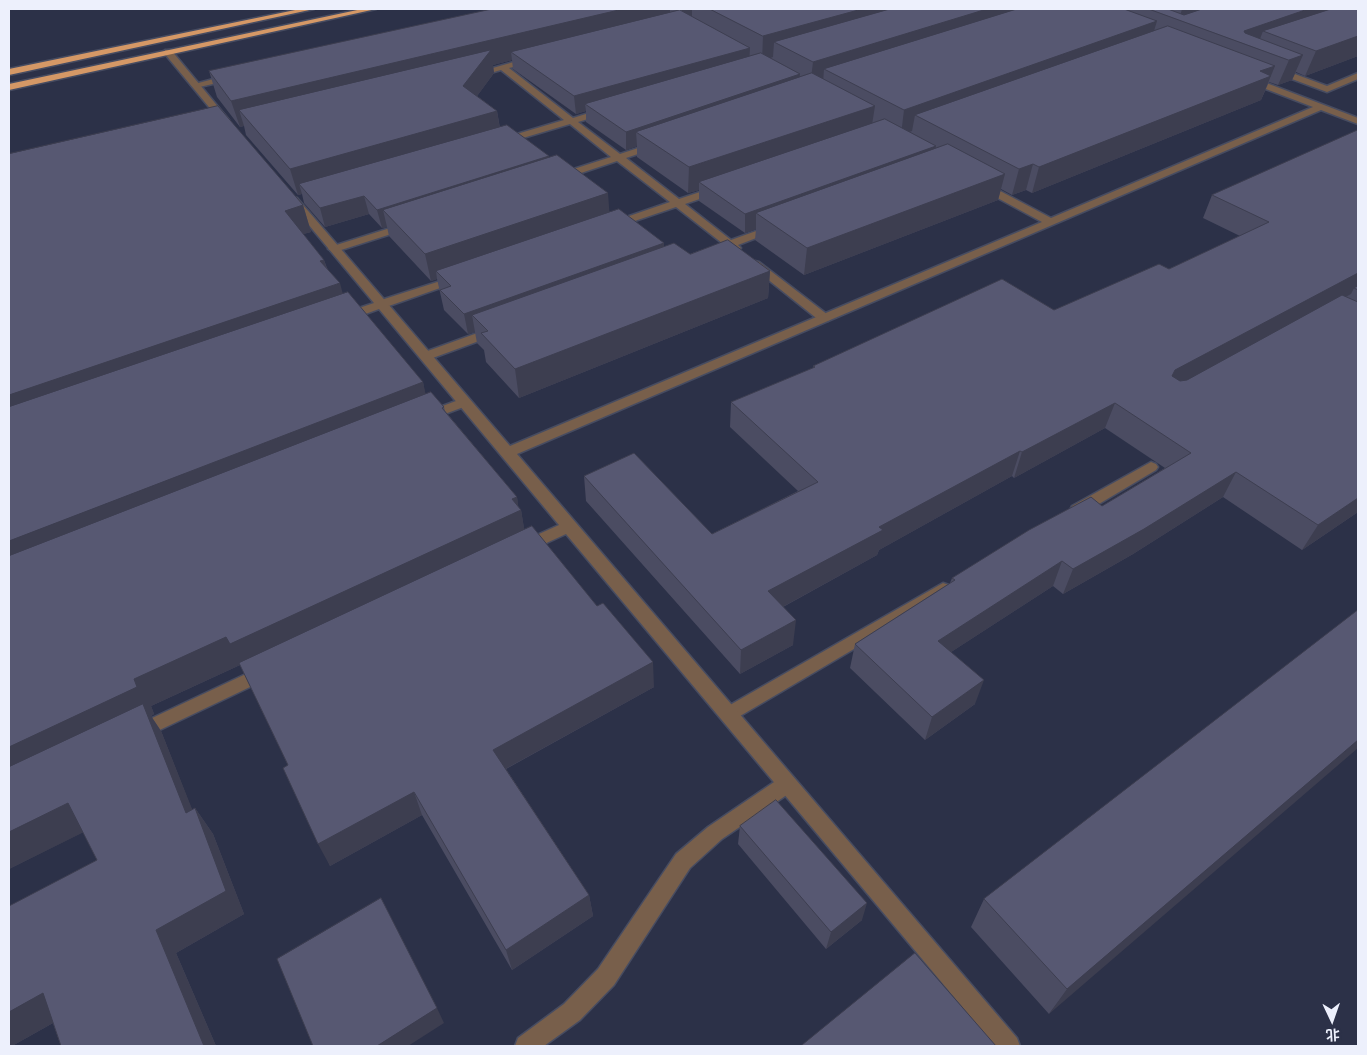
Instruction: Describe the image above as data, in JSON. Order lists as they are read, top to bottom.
{
  "north": "bottom"
}
